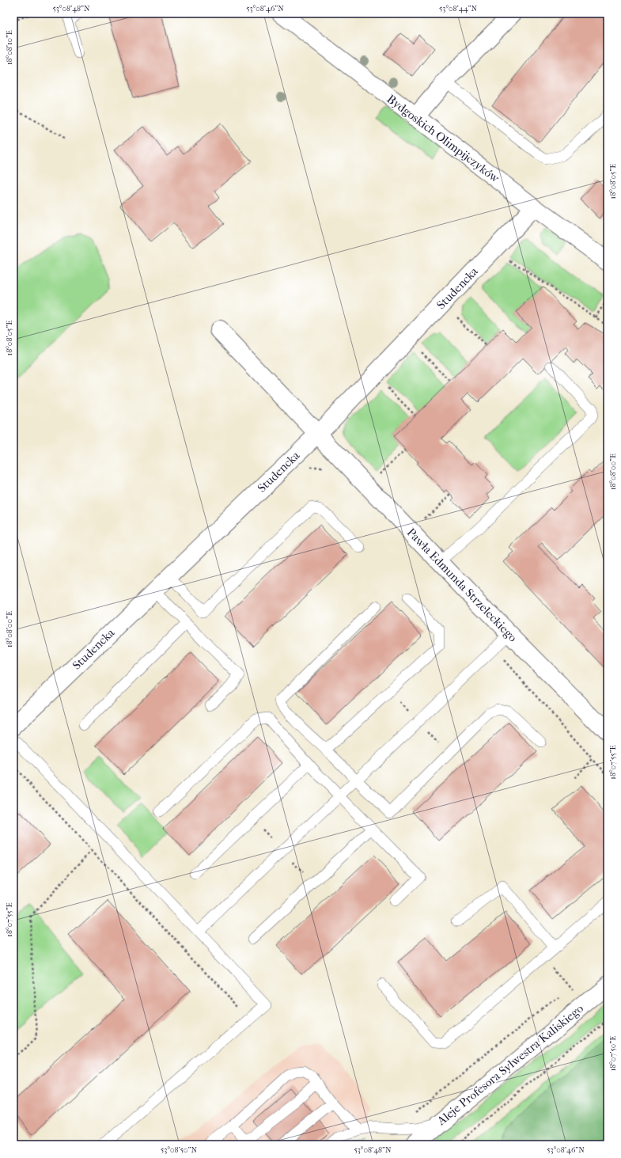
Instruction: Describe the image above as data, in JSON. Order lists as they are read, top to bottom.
{
  "streets": {
    "street": [
      "Bydgoskich Olimpijczyków",
      "Studencka",
      "Pawła Edmunda Strzeleckiego",
      "Aleje Profesora Sylwestra Kaliskiego"
    ]
  },
  "crossings": [
    ["Bydgoskich Olimpijczyków", "Studencka"],
    ["Studencka", "Pawła Edmunda Strzeleckiego"]
  ],
  "coordinates": [
    "53°08'48\"N",
    "53°08'46\"N",
    "53°08'44\"N",
    "18°08'10\"E",
    "18°08'05\"E",
    "18°08'00\"E",
    "18°07'55\"E",
    "18°07'50\"E",
    "53°08'50\"N"
  ]
}
